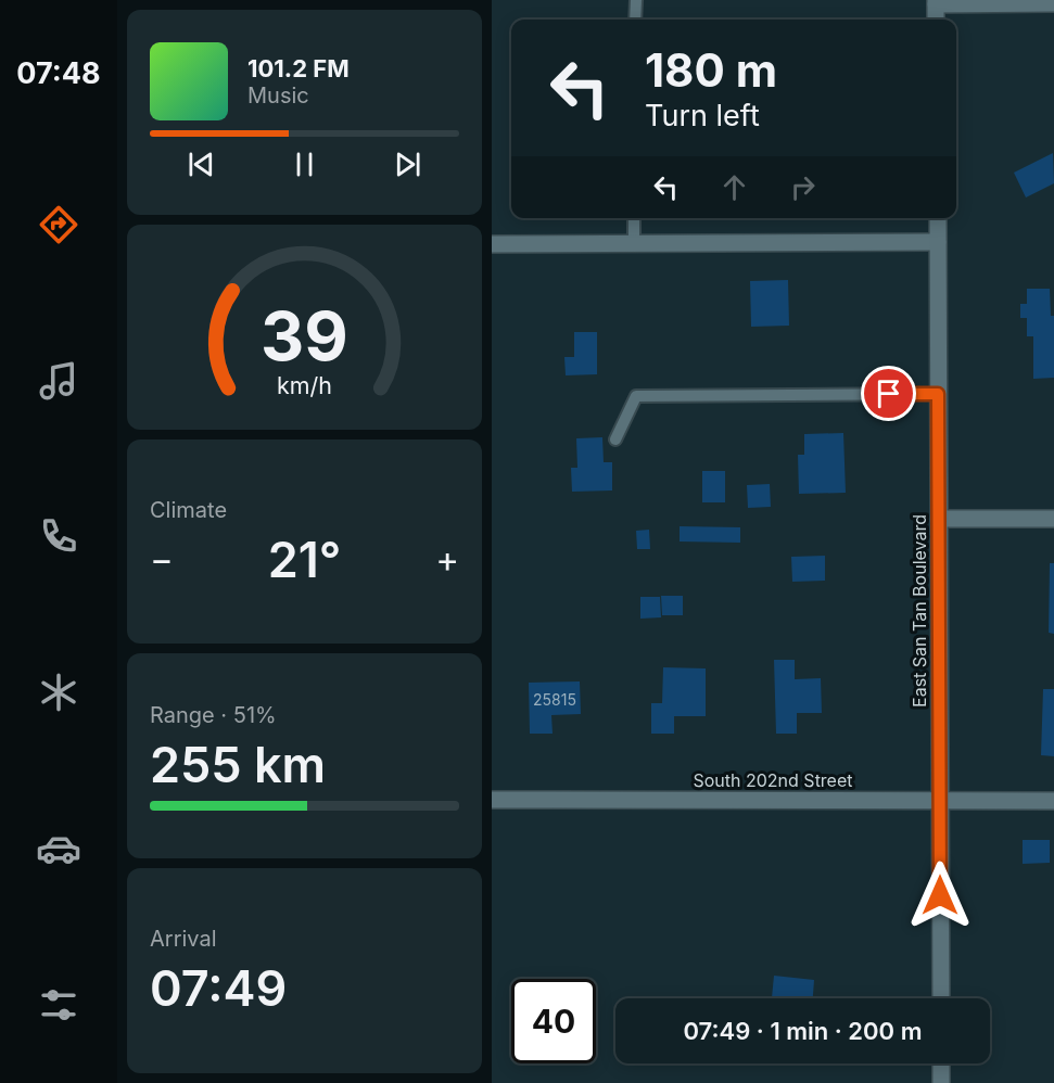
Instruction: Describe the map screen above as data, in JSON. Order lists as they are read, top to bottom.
{
  "streets": {
    "street": ["East San Tan Boulevard", "South 202nd Street"]
  },
  "crossings": [
    ["East San Tan Boulevard", "South 202nd Street"]
  ],
  "house_numbers": ["25815"],
  "page": {
    "tabs": "07:48",
    "turn": ["180 m", "Turn left"],
    "song": ["101.2 FM", "Music"],
    "tile": [
      "Climate",
      ["Range · 51%", "255 km"],
      ["Arrival", "07:49"]
    ],
    "heat": ["−", "21°", "+"],
    "limit": "40",
    "trip": "07:49 · 1 min · 200 m",
    "gauge": ["39", "km/h"]
  }
}
